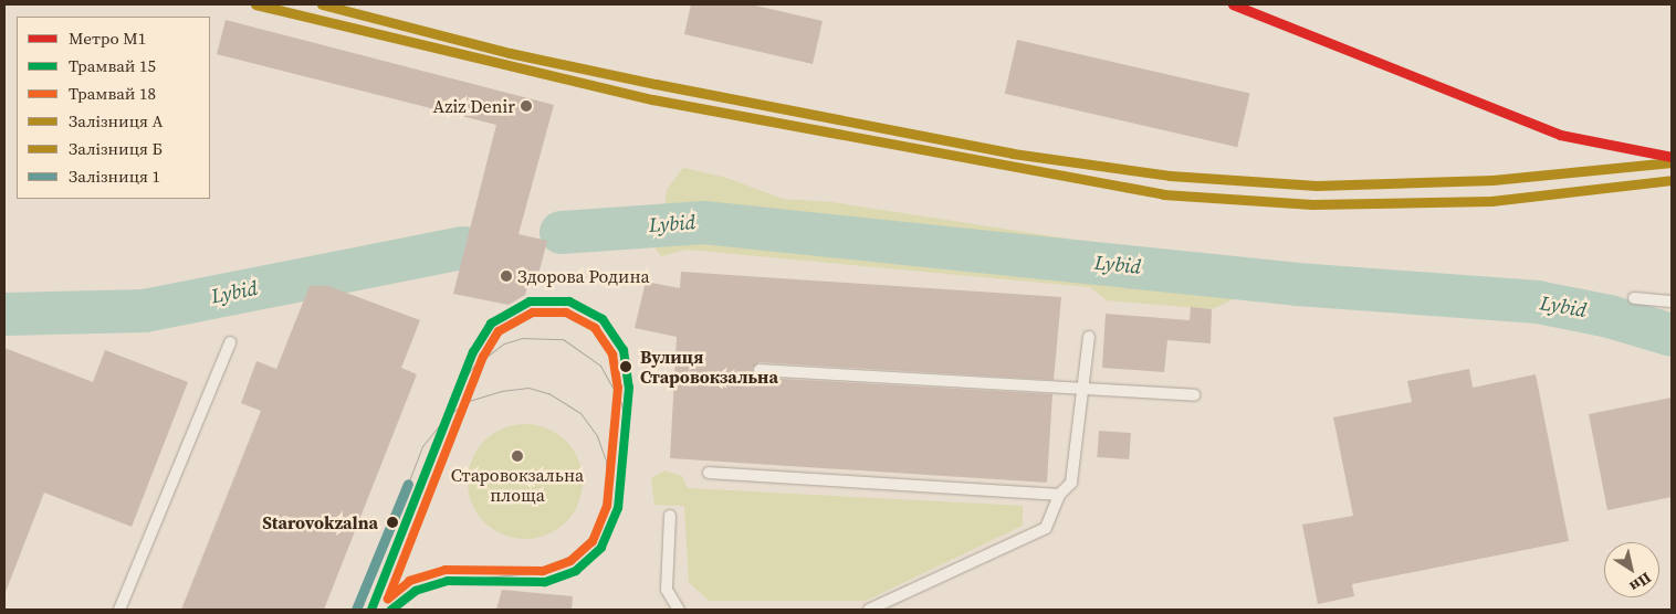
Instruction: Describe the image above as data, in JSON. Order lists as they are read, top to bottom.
{
  "water": ["Lybid"],
  "places": [
    "Aziz Denir",
    "Здорова Родина",
    "Вулиця Старовокзальна",
    "Старовокзальна площа",
    "Starovokzalna"
  ],
  "lines": [
    "metro line M1",
    "rail line A",
    "rail line Б",
    "tram line 15",
    "tram line 18",
    "rail line 1"
  ],
  "legend": [
    "Метро M1",
    "Трамвай 15",
    "Трамвай 18",
    "Залізниця A",
    "Залізниця Б",
    "Залізниця 1"
  ],
  "north": "bottom right"
}
